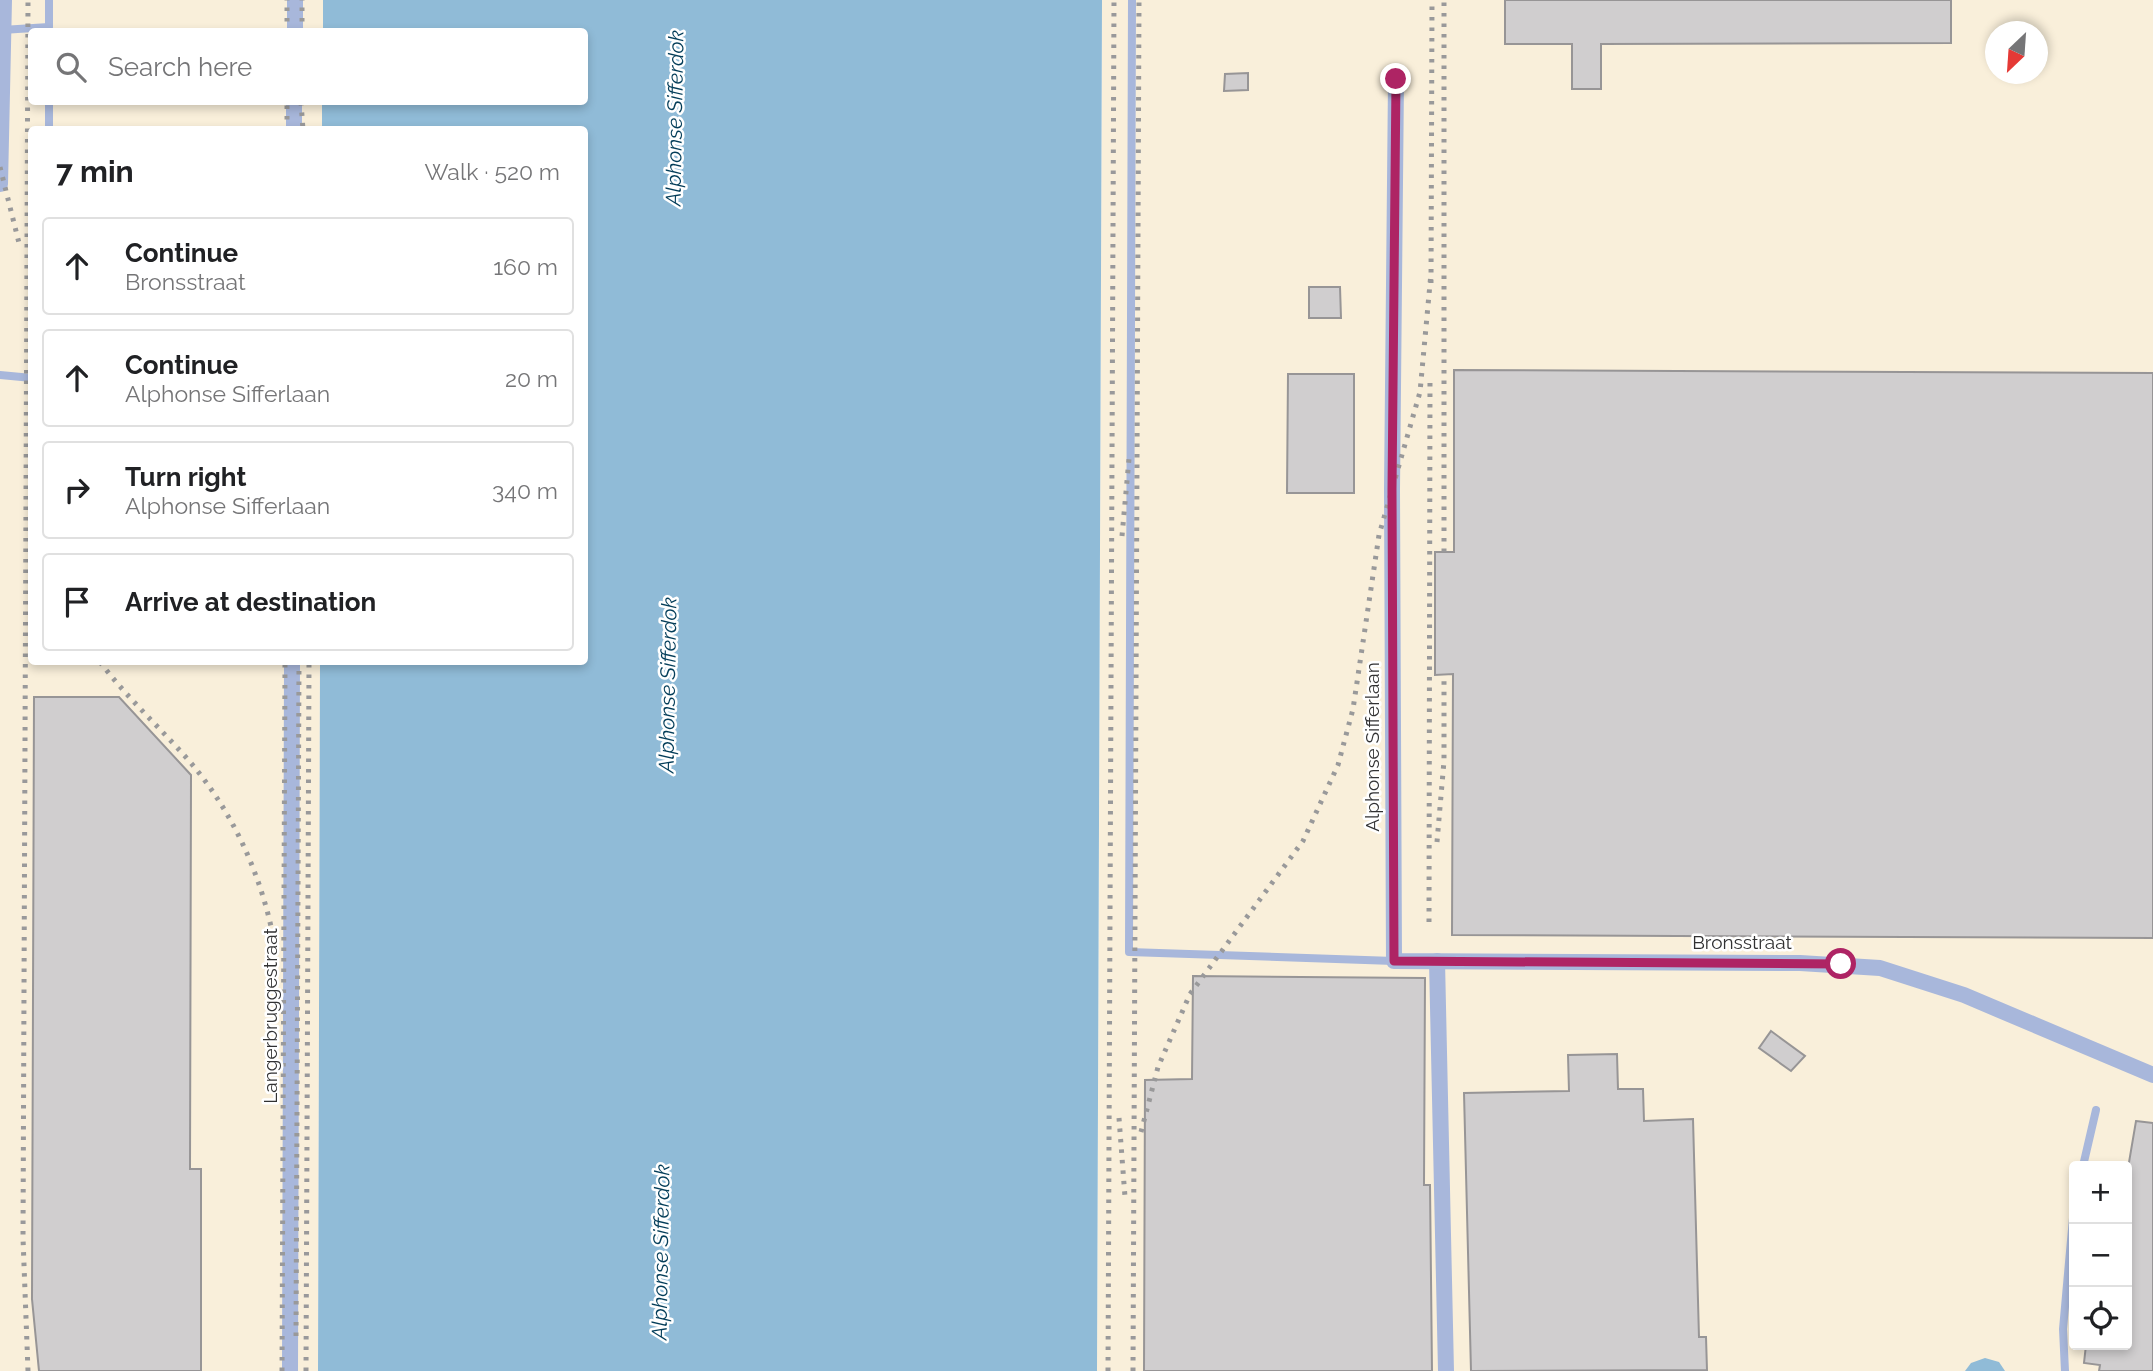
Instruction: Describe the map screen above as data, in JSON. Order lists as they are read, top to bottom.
{
  "streets": {
    "street": ["Alphonse Sifferlaan", "Bronsstraat", "Langerbruggestraat"]
  },
  "water": ["Alphonse Sifferdok"],
  "north": "bottom left",
  "page": {
    "search": "Search here",
    "heading": ["7 min", "Walk · 520 m"],
    "list": [
      ["Continue", "Bronsstraat", "160 m"],
      ["Continue", "Alphonse Sifferlaan", "20 m"],
      ["Turn right", "Alphonse Sifferlaan", "340 m"],
      "Arrive at destination"
    ],
    "map_buttons": ["+", "−"]
  }
}
